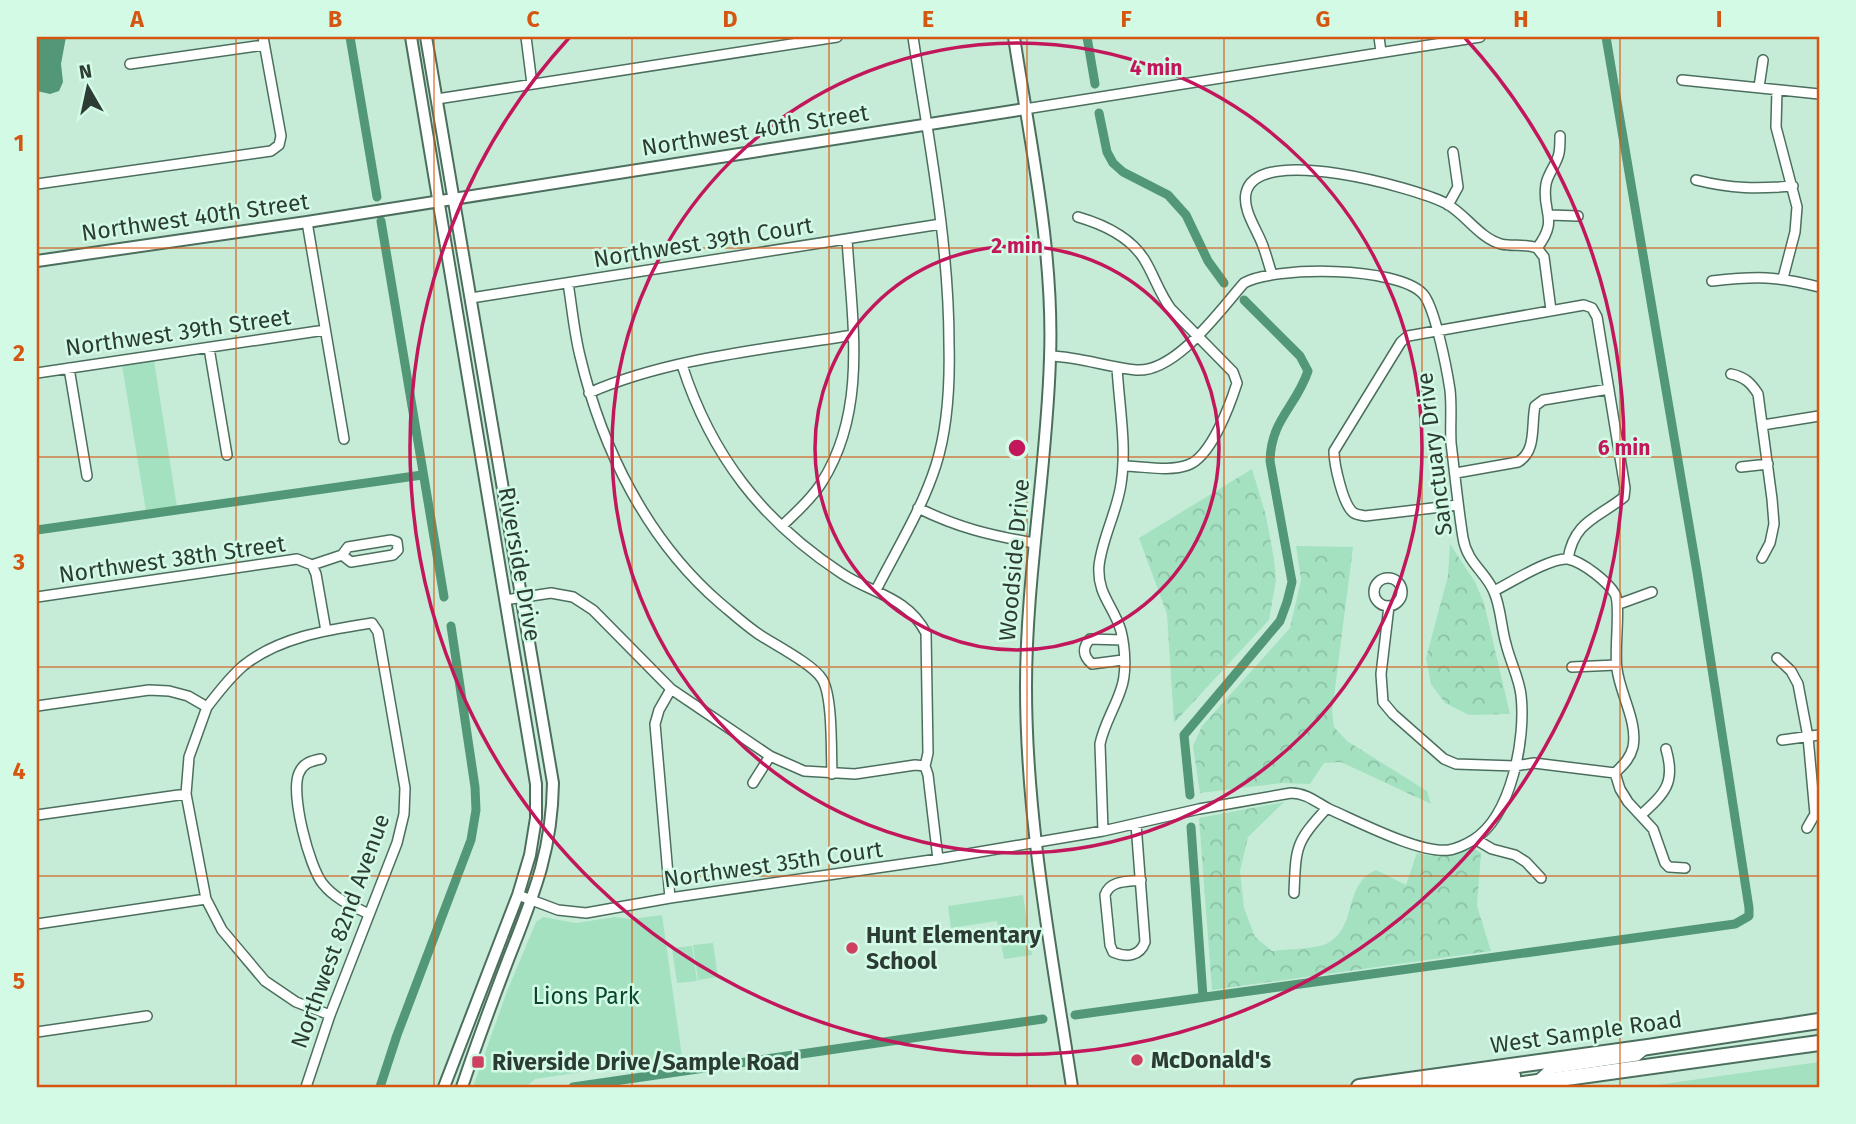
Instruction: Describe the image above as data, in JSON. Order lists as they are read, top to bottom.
{
  "streets": {
    "main road": ["West Sample Road"],
    "street": [
      "Northwest 40th Street",
      "Northwest 39th Court",
      "Northwest 39th Street",
      "Sanctuary Drive",
      "Northwest 38th Street",
      "Woodside Drive",
      "Riverside Drive",
      "Northwest 35th Court",
      "Northwest 82nd Avenue"
    ]
  },
  "crossings": [
    ["Northwest 40th Street", "Woodside Drive"],
    ["Northwest 40th Street", "Riverside Drive"],
    ["Northwest 39th Court", "Riverside Drive"],
    ["Sanctuary Drive", "Woodside Drive"],
    ["Northwest 38th Street", "Northwest 82nd Avenue"],
    ["Woodside Drive", "Northwest 35th Court"],
    ["Riverside Drive", "Northwest 35th Court"]
  ],
  "parks": ["Lions Park"],
  "places": {
    "other": ["Hunt Elementary School", "McDonald's"],
    "transit": ["Riverside Drive/Sample Road"]
  },
  "north": "top",
  "grid": {
    "columns": [
      "A",
      "B",
      "C",
      "D",
      "E",
      "F",
      "G",
      "H",
      "I"
    ],
    "rows": [
      "1",
      "2",
      "3",
      "4",
      "5"
    ]
  },
  "rings": ["4 min", "2 min", "6 min"]
}
